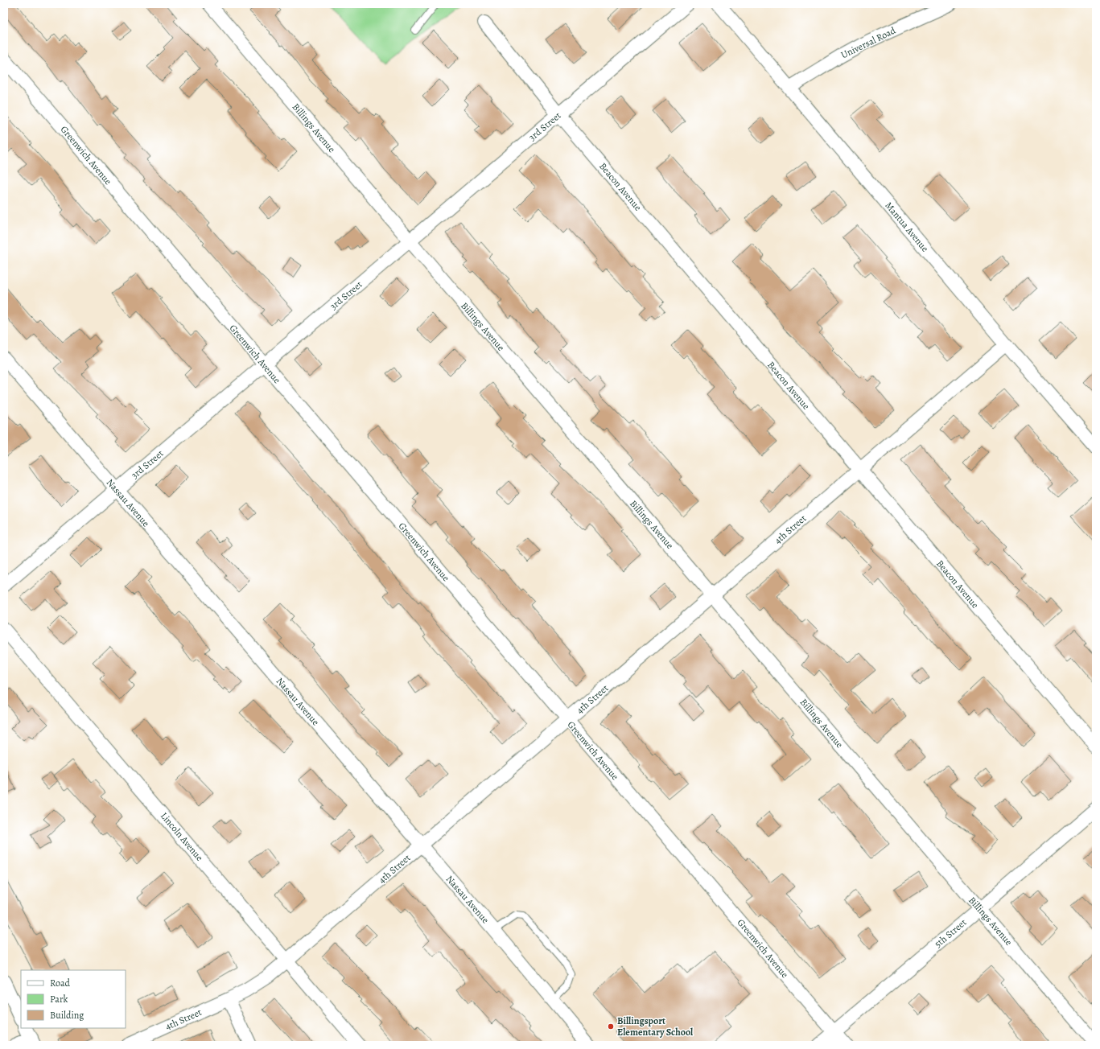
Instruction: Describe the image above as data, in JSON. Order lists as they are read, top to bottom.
{
  "streets": {
    "street": [
      "Universal Road",
      "3rd Street",
      "Billings Avenue",
      "Greenwich Avenue",
      "Beacon Avenue",
      "Mantua Avenue",
      "Nassau Avenue",
      "4th Street",
      "Lincoln Avenue",
      "5th Street"
    ]
  },
  "crossings": [
    ["Universal Road", "Mantua Avenue"],
    ["3rd Street", "Billings Avenue"],
    ["3rd Street", "Greenwich Avenue"],
    ["3rd Street", "Beacon Avenue"],
    ["3rd Street", "Nassau Avenue"],
    ["Billings Avenue", "4th Street"],
    ["Billings Avenue", "5th Street"],
    ["Greenwich Avenue", "4th Street"],
    ["Greenwich Avenue", "5th Street"],
    ["Beacon Avenue", "4th Street"],
    ["Mantua Avenue", "4th Street"],
    ["Nassau Avenue", "4th Street"],
    ["4th Street", "Lincoln Avenue"]
  ],
  "places": ["Billingsport Elementary School"],
  "legend": ["Road", "Park", "Building"]
}
